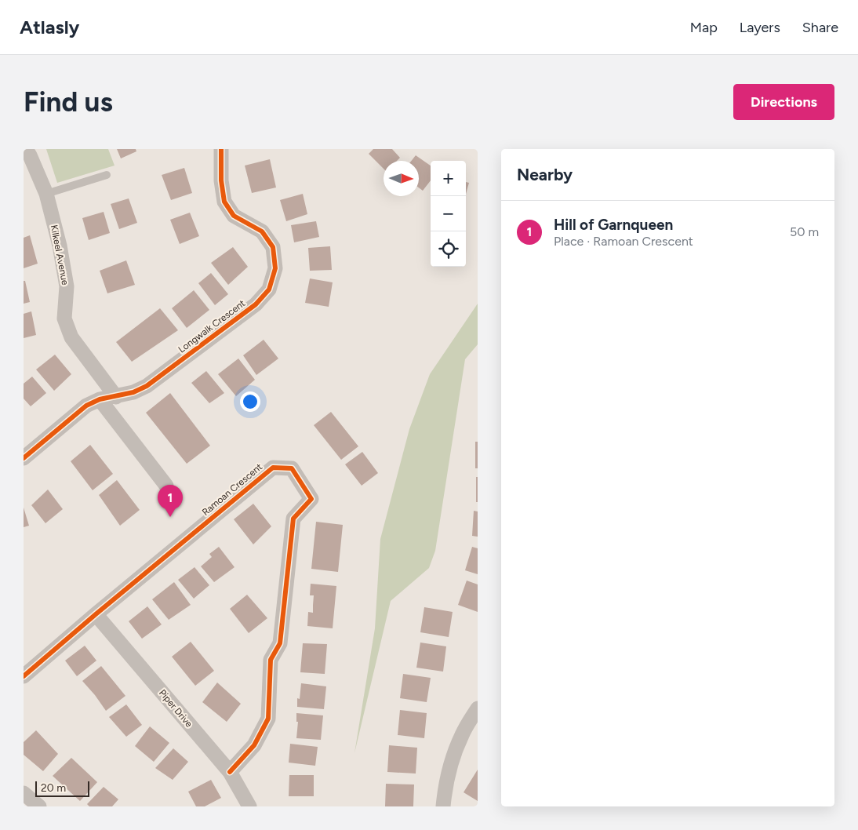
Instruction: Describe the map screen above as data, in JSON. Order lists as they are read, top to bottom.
{
  "streets": {
    "street": [
      "Kilkeel Avenue",
      "Longwalk Crescent",
      "Ramoan Crescent",
      "Piper Drive"
    ]
  },
  "crossings": [
    ["Kilkeel Avenue", "Longwalk Crescent"],
    ["Ramoan Crescent", "Piper Drive"]
  ],
  "scale_bar": "20 m",
  "north": "right",
  "page": {
    "header": "Atlasly",
    "nav": ["Map", "Layers", "Share"],
    "buttons": "Directions",
    "title": "Find us",
    "heading": "Nearby",
    "map_buttons": ["+", "−"],
    "list": [
      {
        "mark": "1",
        "name": "Hill of Garnqueen",
        "note": "Place · Ramoan Crescent",
        "value": "50 m"
      }
    ],
    "pins": "1",
    "scale": "20 m"
  }
}
